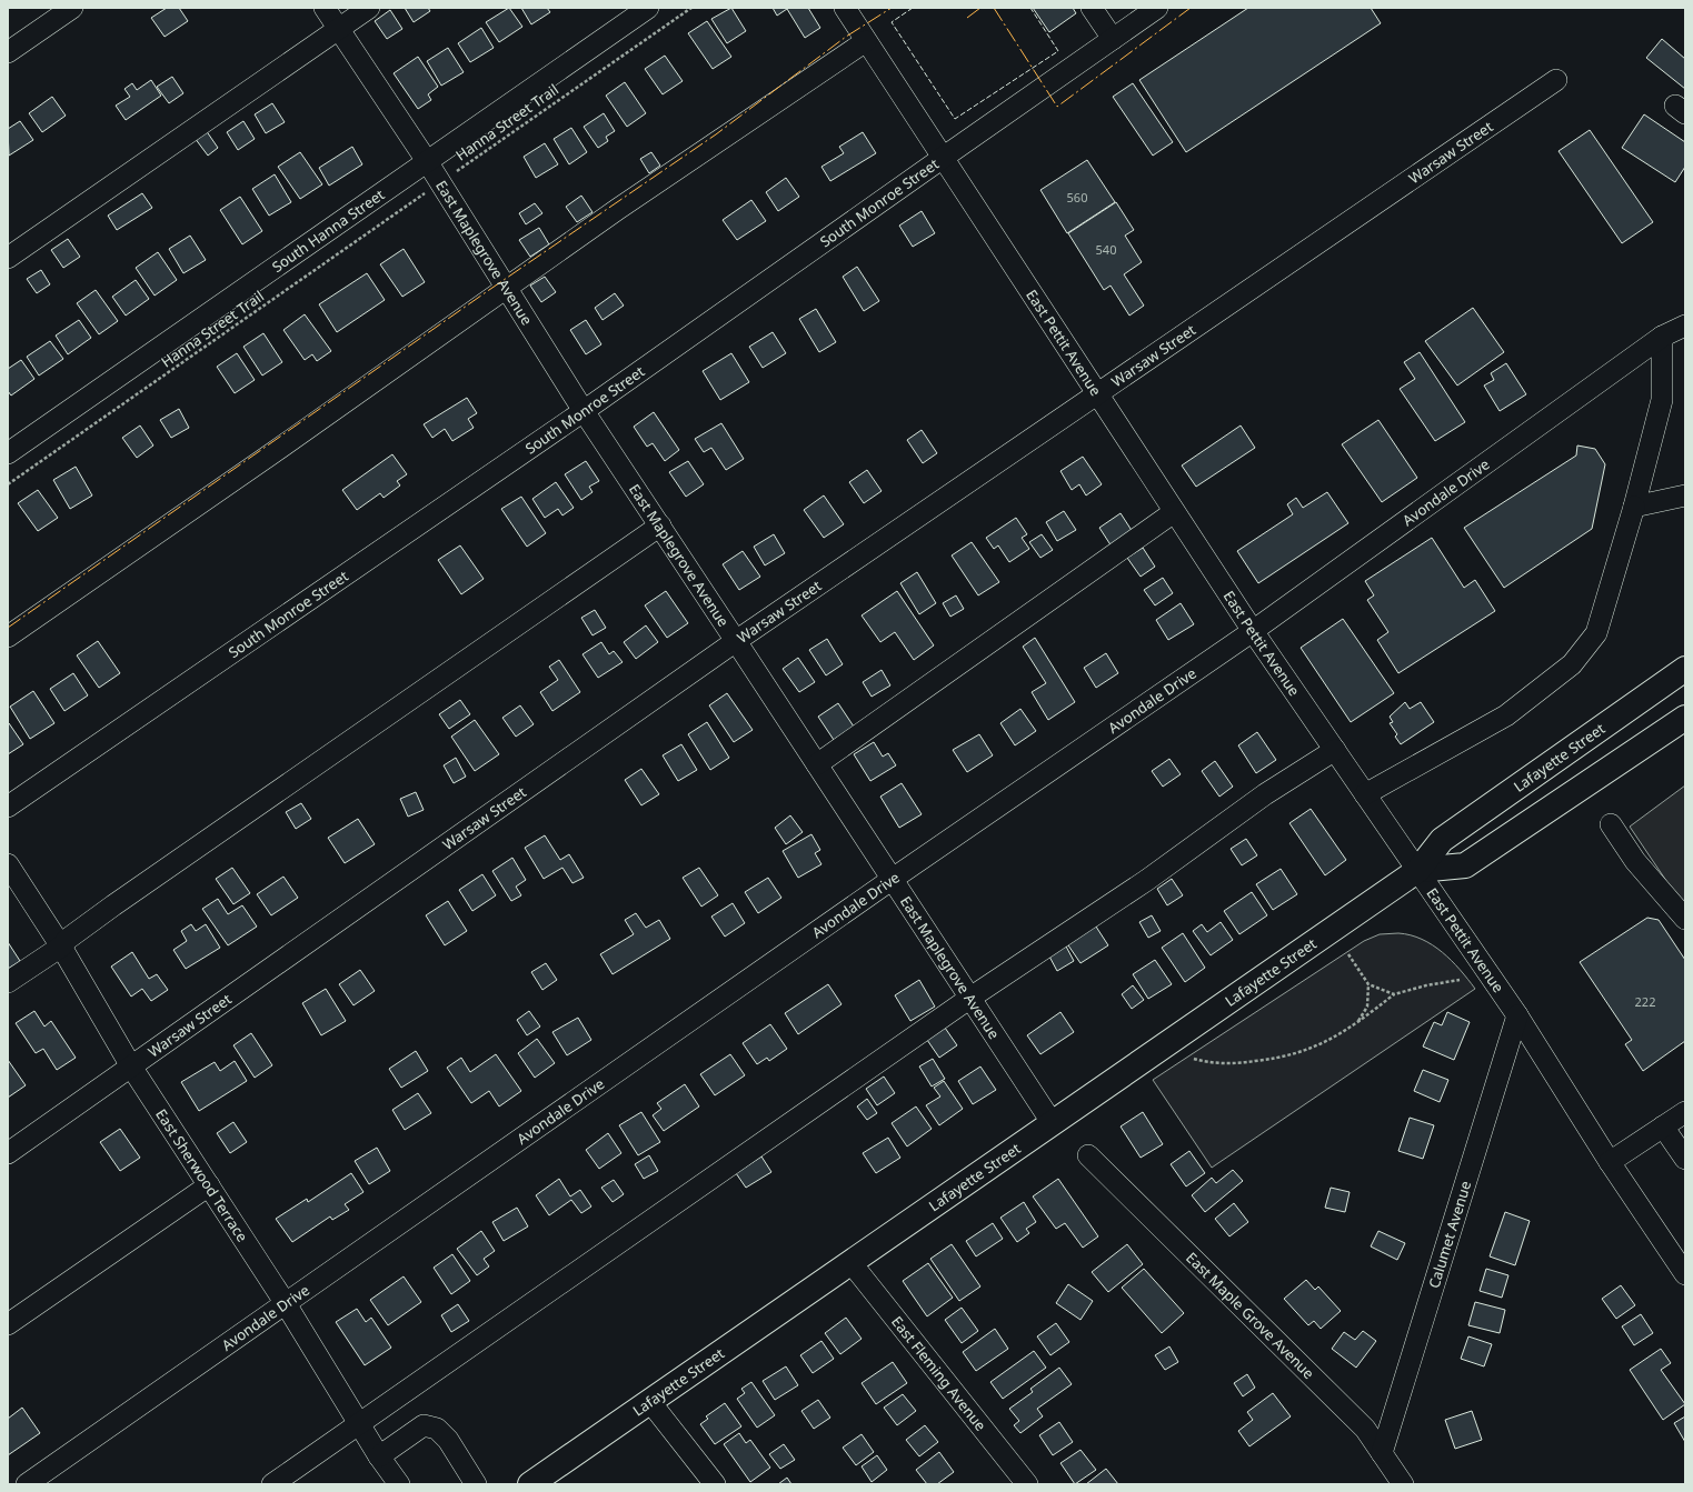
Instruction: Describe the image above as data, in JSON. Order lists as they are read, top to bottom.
{
  "streets": {
    "highway": ["Lafayette Street"],
    "street": [
      "Warsaw Street",
      "South Monroe Street",
      "South Hanna Street",
      "East Maplegrove Avenue",
      "East Pettit Avenue",
      "Avondale Drive",
      "East Sherwood Terrace",
      "Calumet Avenue",
      "East Maple Grove Avenue",
      "East Fleming Avenue"
    ],
    "path": ["Hanna Street Trail"]
  },
  "crossings": [
    ["Hanna Street Trail", "East Maplegrove Avenue"],
    ["Warsaw Street", "East Maplegrove Avenue"],
    ["Warsaw Street", "East Pettit Avenue"],
    ["Warsaw Street", "East Sherwood Terrace"],
    ["South Monroe Street", "East Maplegrove Avenue"],
    ["South Monroe Street", "East Pettit Avenue"],
    ["South Hanna Street", "East Maplegrove Avenue"],
    ["East Maplegrove Avenue", "Avondale Drive"],
    ["East Maplegrove Avenue", "Lafayette Street"],
    ["East Pettit Avenue", "Avondale Drive"],
    ["East Pettit Avenue", "Lafayette Street"],
    ["East Pettit Avenue", "Calumet Avenue"],
    ["Avondale Drive", "East Sherwood Terrace"],
    ["Lafayette Street", "East Fleming Avenue"],
    ["Calumet Avenue", "East Maple Grove Avenue"]
  ],
  "house_numbers": ["560", "540", "222"]
}
